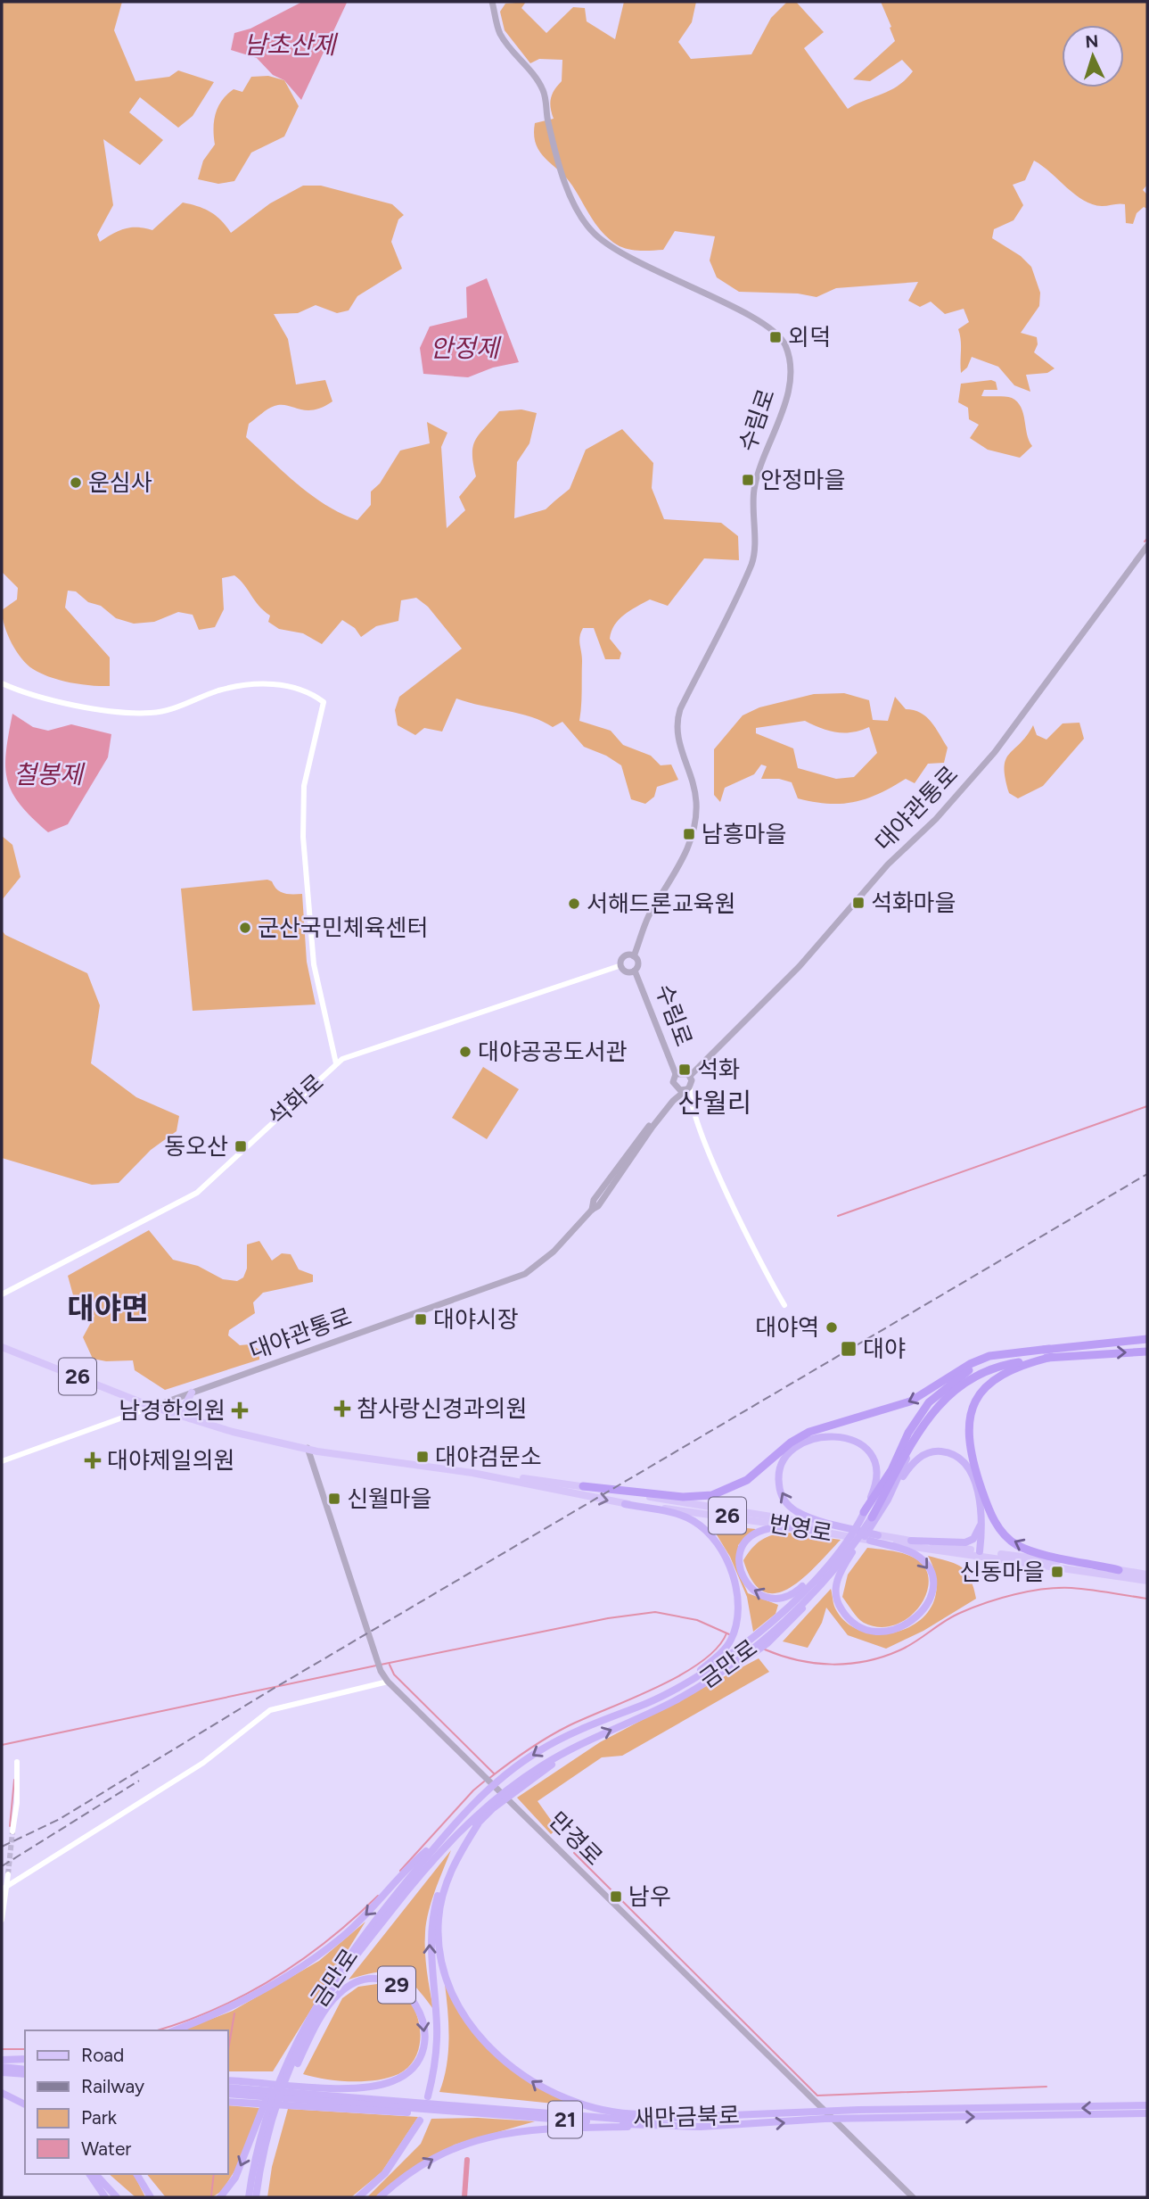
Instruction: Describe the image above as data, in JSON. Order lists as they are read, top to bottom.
{
  "streets": {
    "highway": [
      "금만로",
      "29",
      "새만금북로",
      "21"
    ],
    "main road": [
      "수림로",
      "대야관통로",
      "26",
      "번영로",
      "만경로"
    ],
    "street": ["석화로"]
  },
  "crossings": [
    ["수림로", "대야관통로"],
    ["수림로", "석화로"],
    ["대야관통로", "번영로"],
    ["번영로", "만경로"],
    ["금만로", "29"],
    ["29", "새만금북로"]
  ],
  "districts": ["산월리", "대야면"],
  "water": ["남초산제", "안정제", "철봉제"],
  "places": {
    "transit": [
      "외덕",
      "안정마을",
      "남흥마을",
      "석화마을",
      "석화",
      "동오산",
      "대야시장",
      "대야",
      "대야검문소",
      "신월마을",
      "신동마을",
      "남우"
    ],
    "other": [
      "운심사",
      "서해드론교육원",
      "군산국민체육센터",
      "대야공공도서관",
      "대야역"
    ],
    "health": ["참사랑신경과의원", "남경한의원", "대야제일의원"]
  },
  "legend": [
    "Road",
    "Railway",
    "Park",
    "Water"
  ],
  "north": "top"
}
